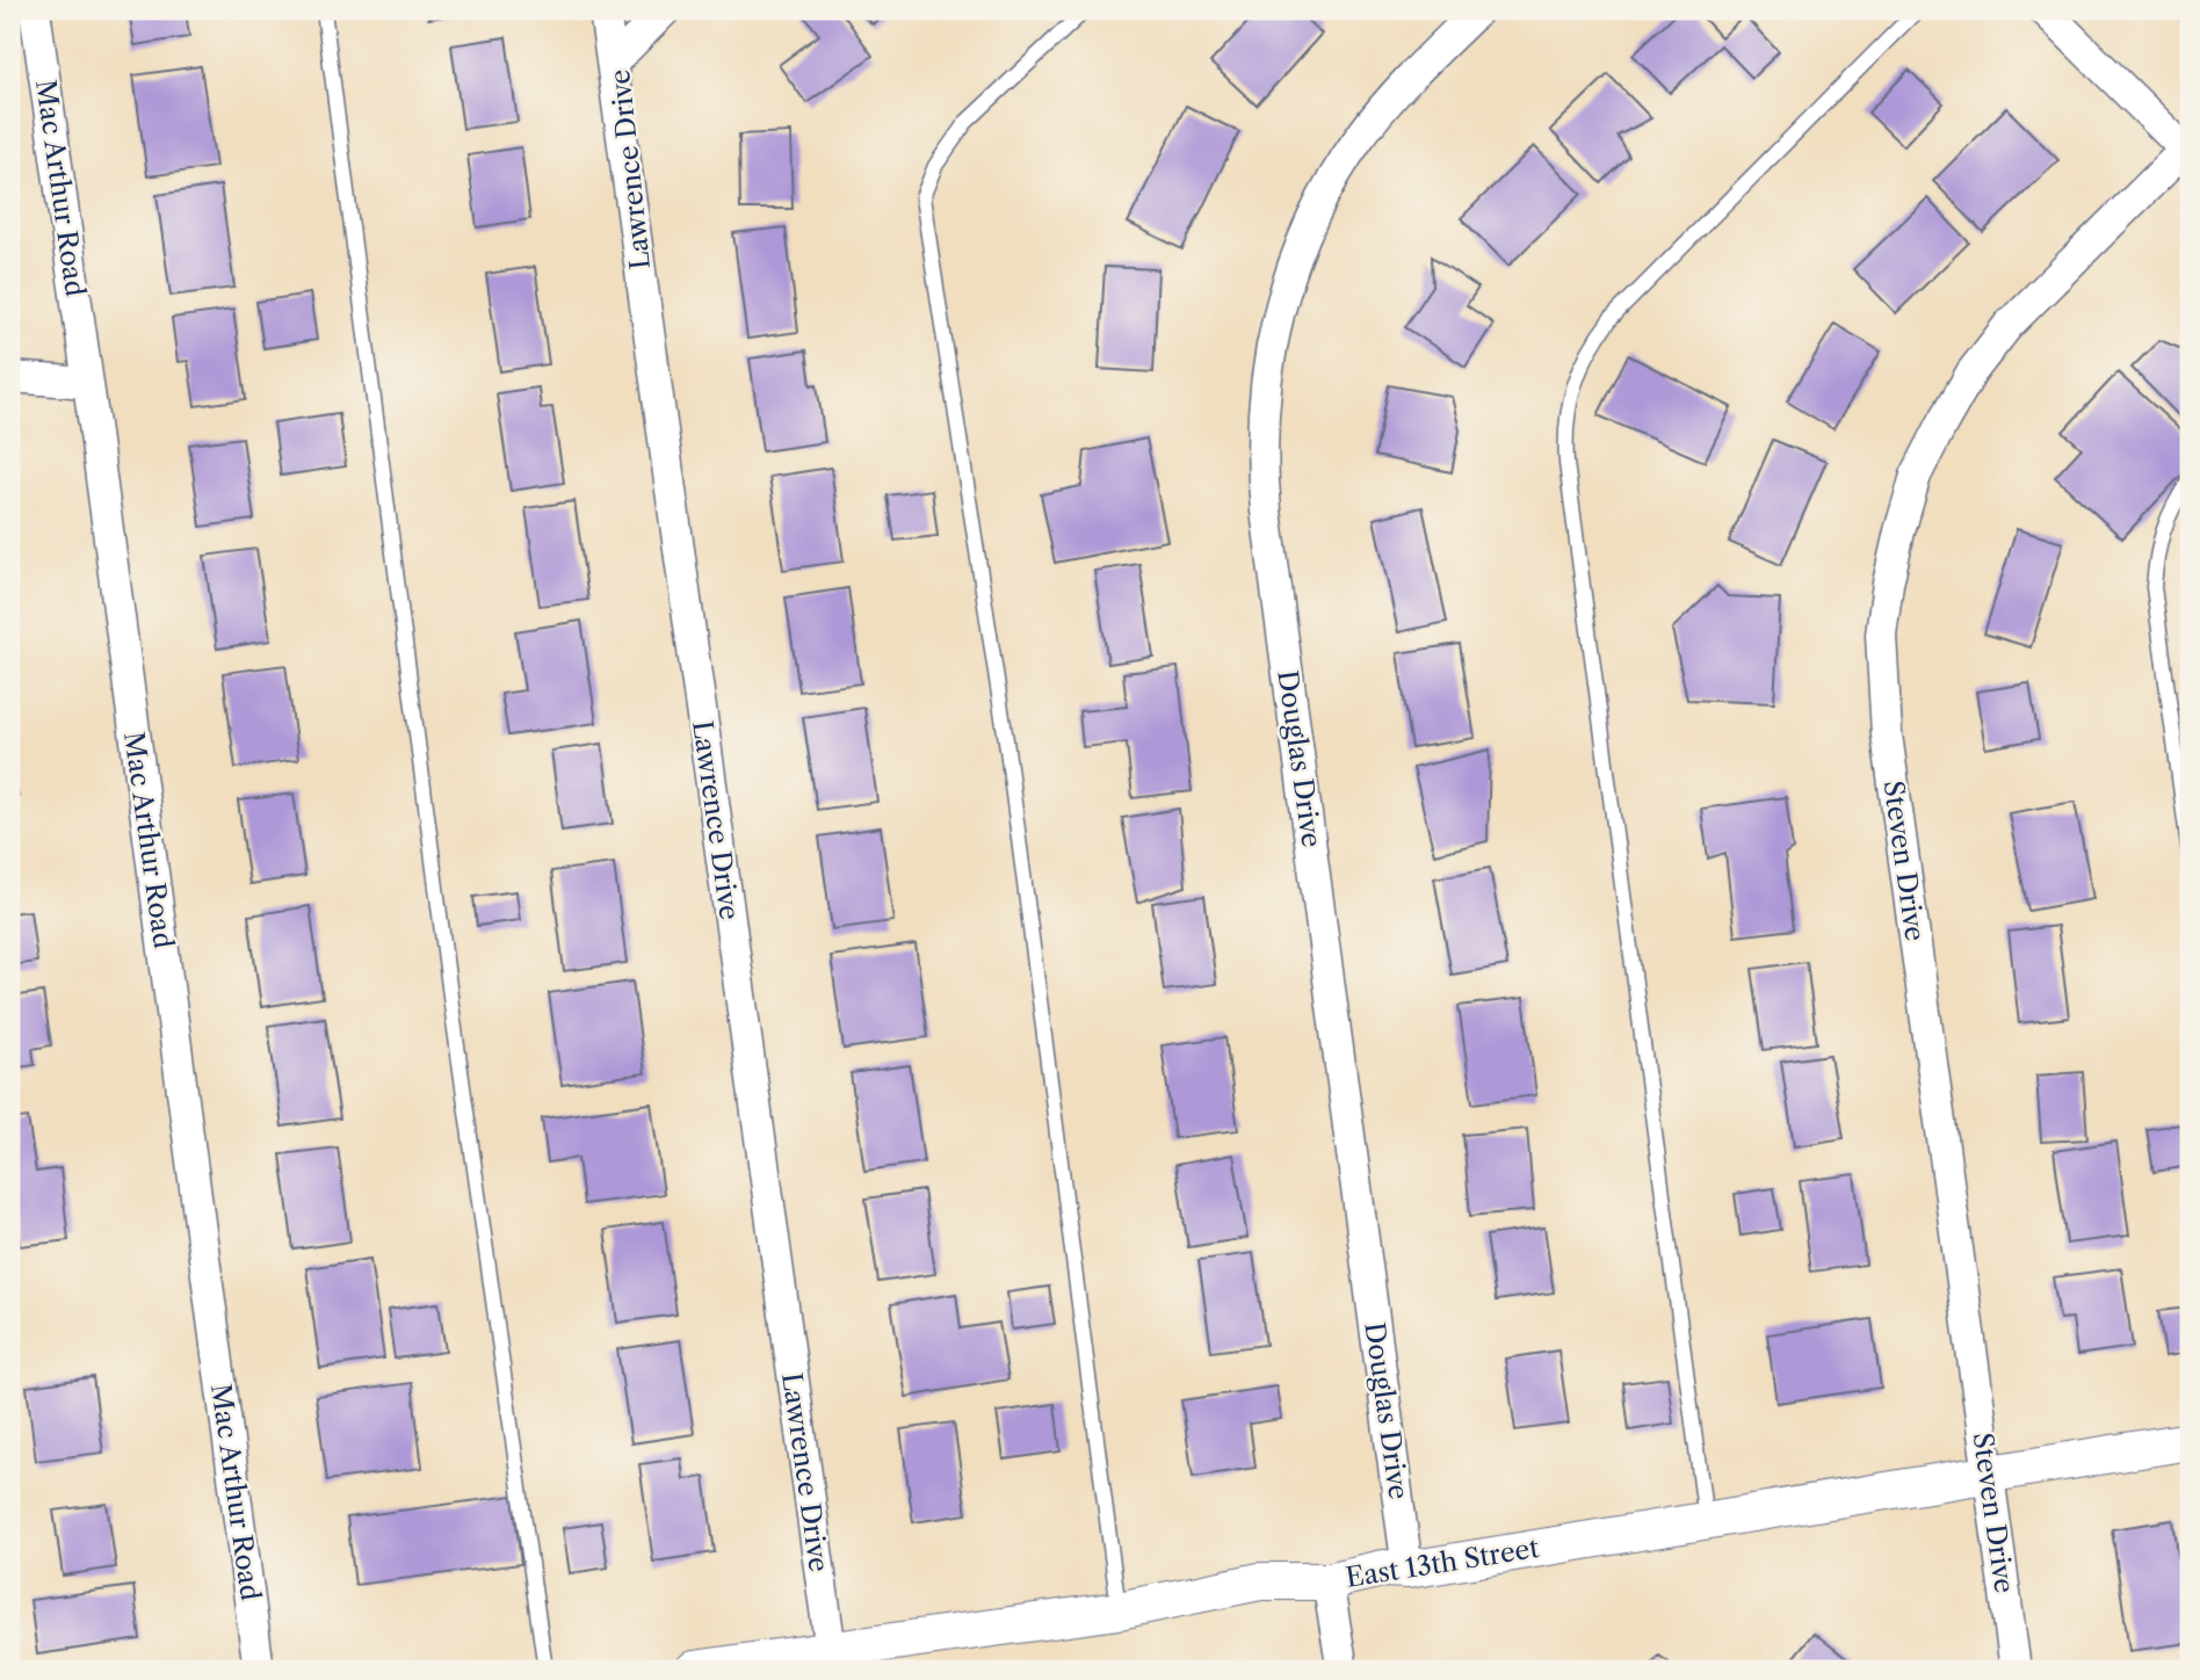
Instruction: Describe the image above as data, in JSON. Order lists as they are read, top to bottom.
{
  "streets": {
    "street": [
      "Lawrence Drive",
      "Mac Arthur Road",
      "Douglas Drive",
      "Steven Drive",
      "East 13th Street"
    ]
  },
  "crossings": [
    ["Lawrence Drive", "East 13th Street"],
    ["Douglas Drive", "East 13th Street"],
    ["Steven Drive", "East 13th Street"]
  ]
}
